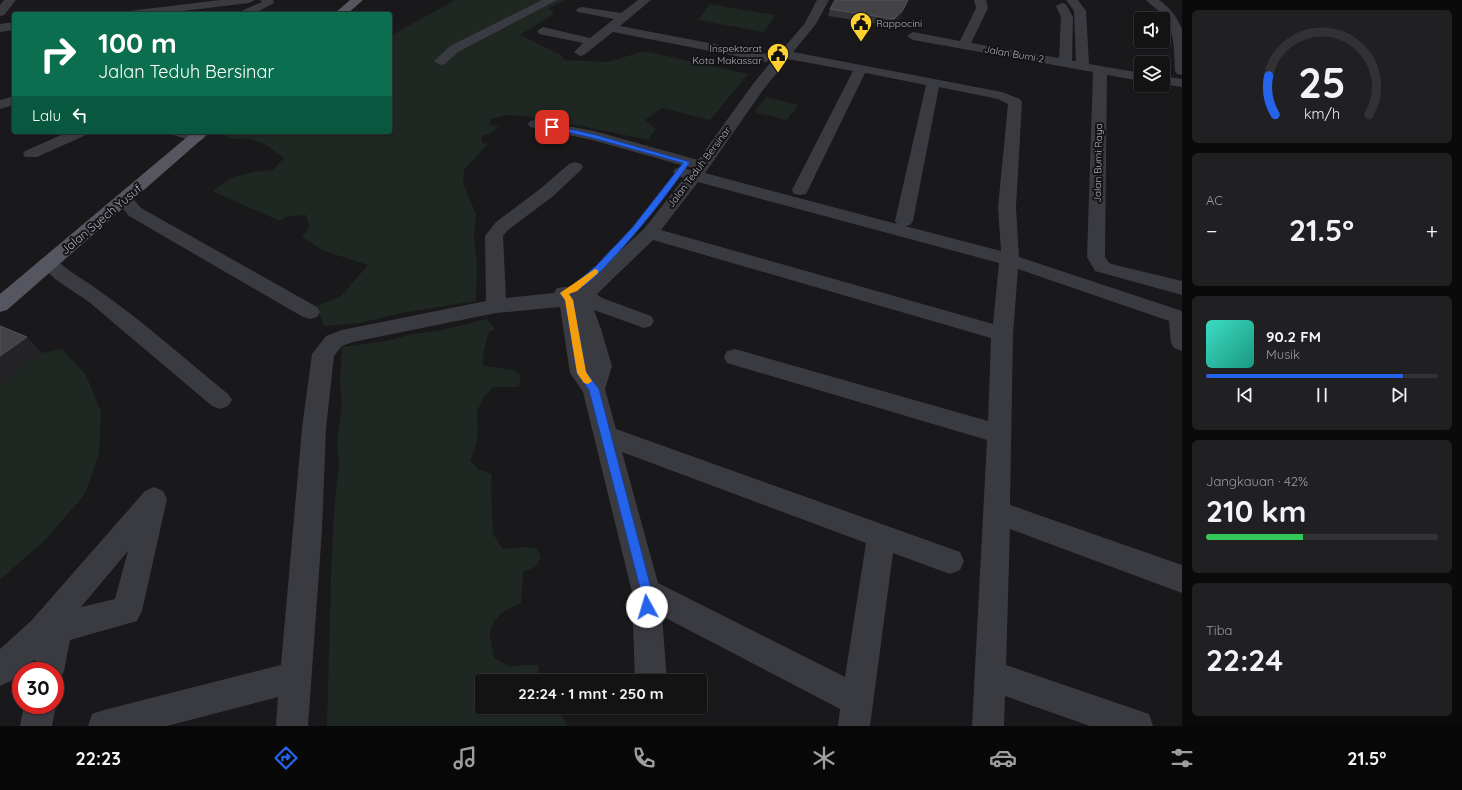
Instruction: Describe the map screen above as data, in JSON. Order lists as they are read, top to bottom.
{
  "streets": {
    "main road": ["Jalan Syech Yusuf"],
    "street": ["Jalan Bumi 2", "Jalan Bumi Raya", "Jalan Teduh Bersinar"]
  },
  "crossings": [
    ["Jalan Bumi 2", "Jalan Bumi Raya"]
  ],
  "places": {
    "public building": ["Rappocini", "Inspektorat Kota Makassar"]
  },
  "page": {
    "turn": ["100 m", "Jalan Teduh Bersinar"],
    "then": "Lalu",
    "tile": [
      "AC",
      ["Jangkauan · 42%", "210 km"],
      ["Tiba", "22:24"]
    ],
    "heat": ["−", "21.5°", "+"],
    "song": ["90.2 FM", "Musik"],
    "limit": "30",
    "trip": "22:24 · 1 mnt · 250 m",
    "tabs": ["22:23", "21.5°"],
    "gauge": ["25", "km/h"]
  }
}
